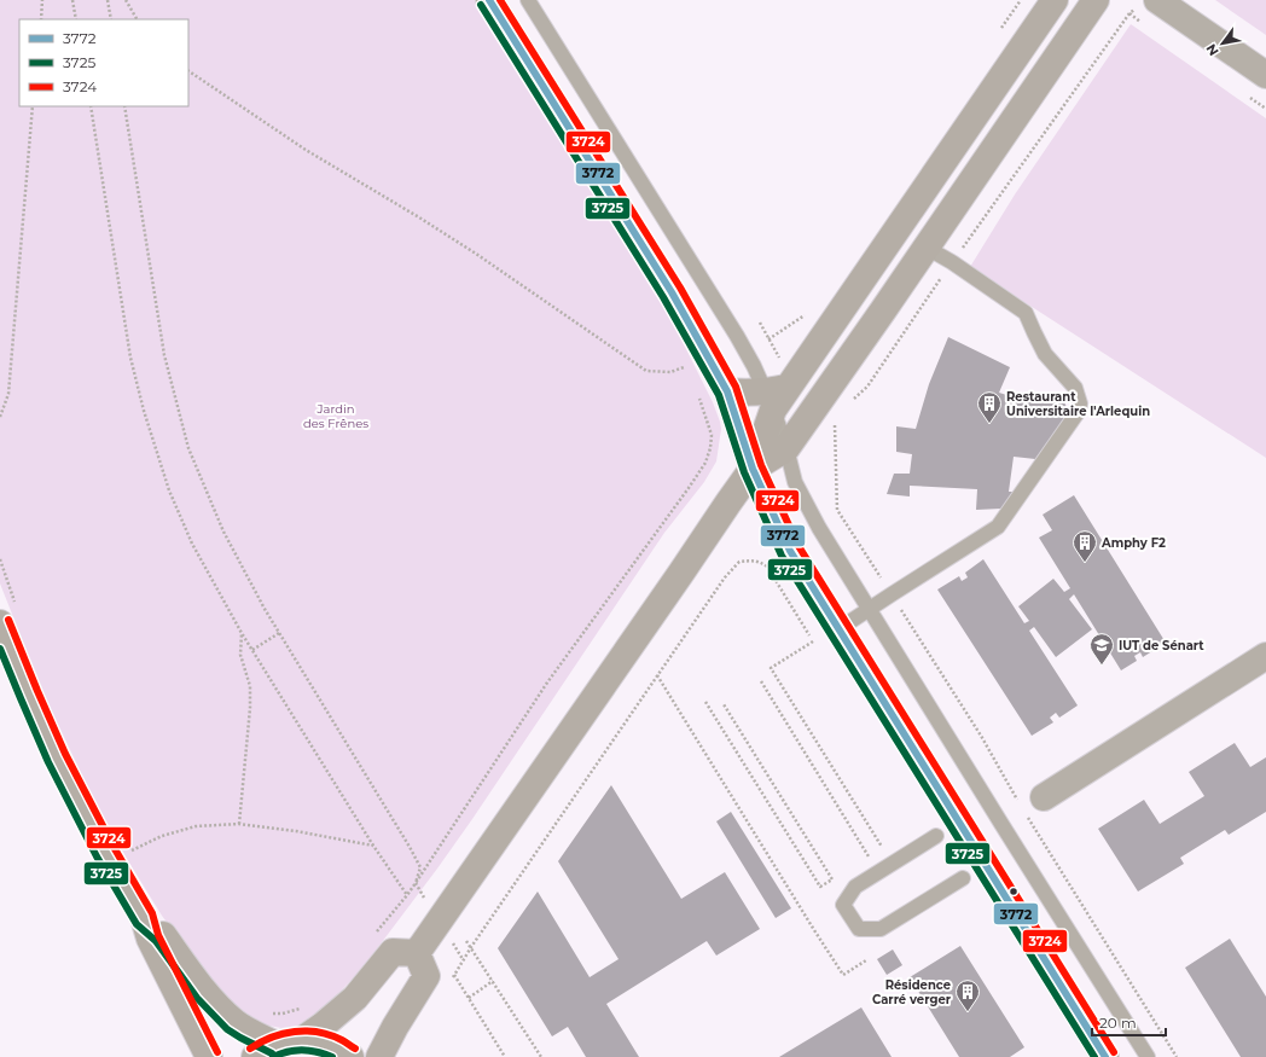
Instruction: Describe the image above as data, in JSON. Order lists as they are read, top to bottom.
{
  "parks": ["Jardin des Frênes"],
  "places": {
    "building": ["Restaurant Universitaire l'Arlequin", "Amphy F2", "Résidence Carré verger"],
    "school or university": ["IUT de Sénart"]
  },
  "lines": ["transit line 3772", "transit line 3724", "transit line 3725"],
  "legend": ["3772", "3725", "3724"],
  "scale_bar": "20 m",
  "north": "bottom left"
}
